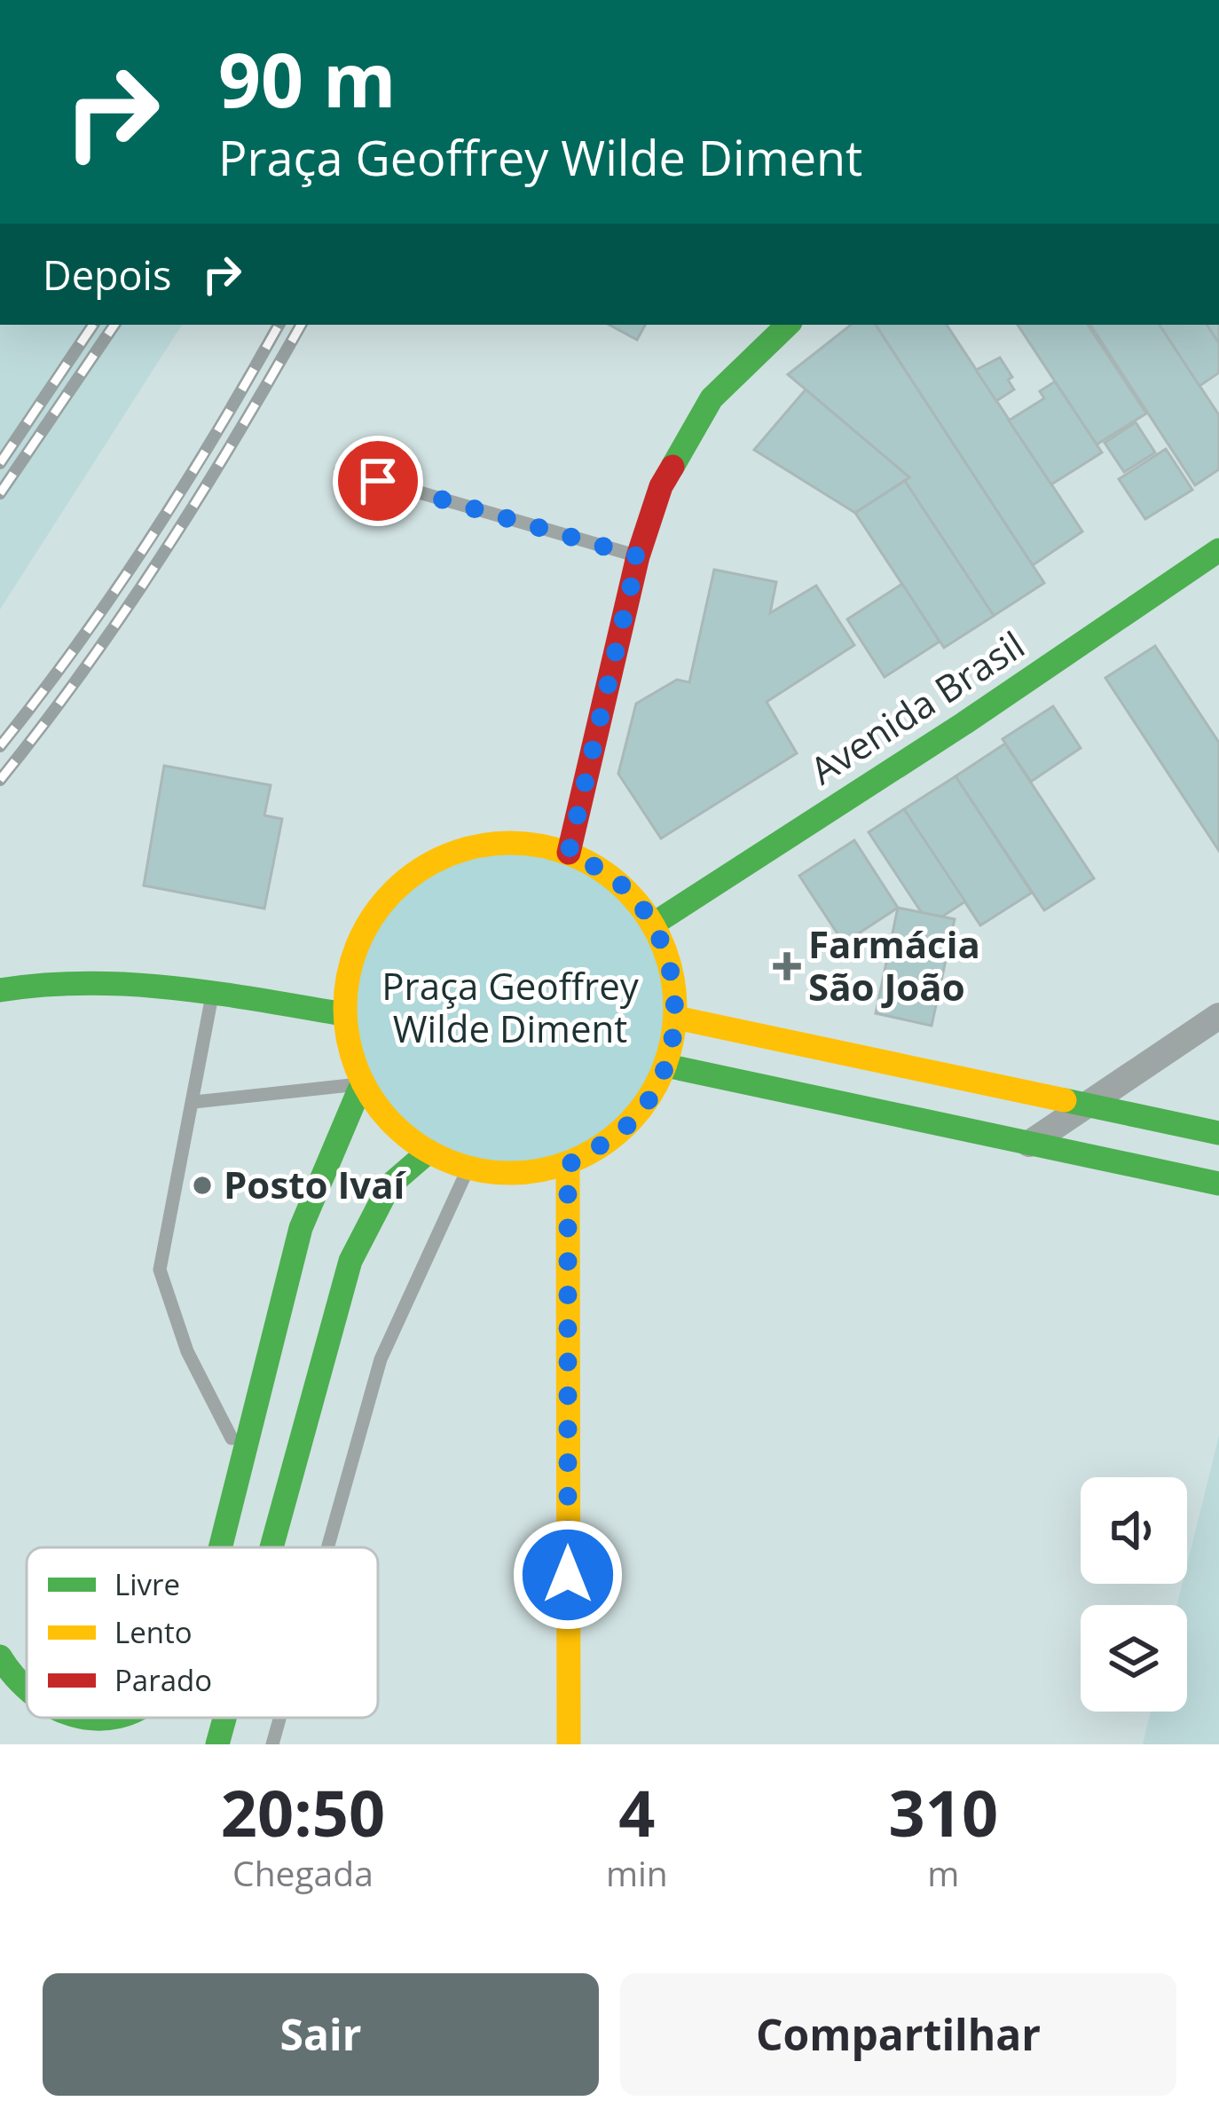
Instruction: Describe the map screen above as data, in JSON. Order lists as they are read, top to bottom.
{
  "streets": {
    "main road": ["Avenida Brasil"]
  },
  "parks": ["Praça Geoffrey Wilde Diment"],
  "places": {
    "health": ["Farmácia São João"],
    "other": ["Posto Ivaí"]
  },
  "legend": ["Livre", "Lento", "Parado"],
  "page": {
    "turn": ["90 m", "Praça Geoffrey Wilde Diment"],
    "then": "Depois",
    "eta": [
      "20:50",
      "Chegada",
      "4",
      "min",
      "310",
      "m"
    ],
    "buttons": ["Sair", "Compartilhar"]
  }
}
